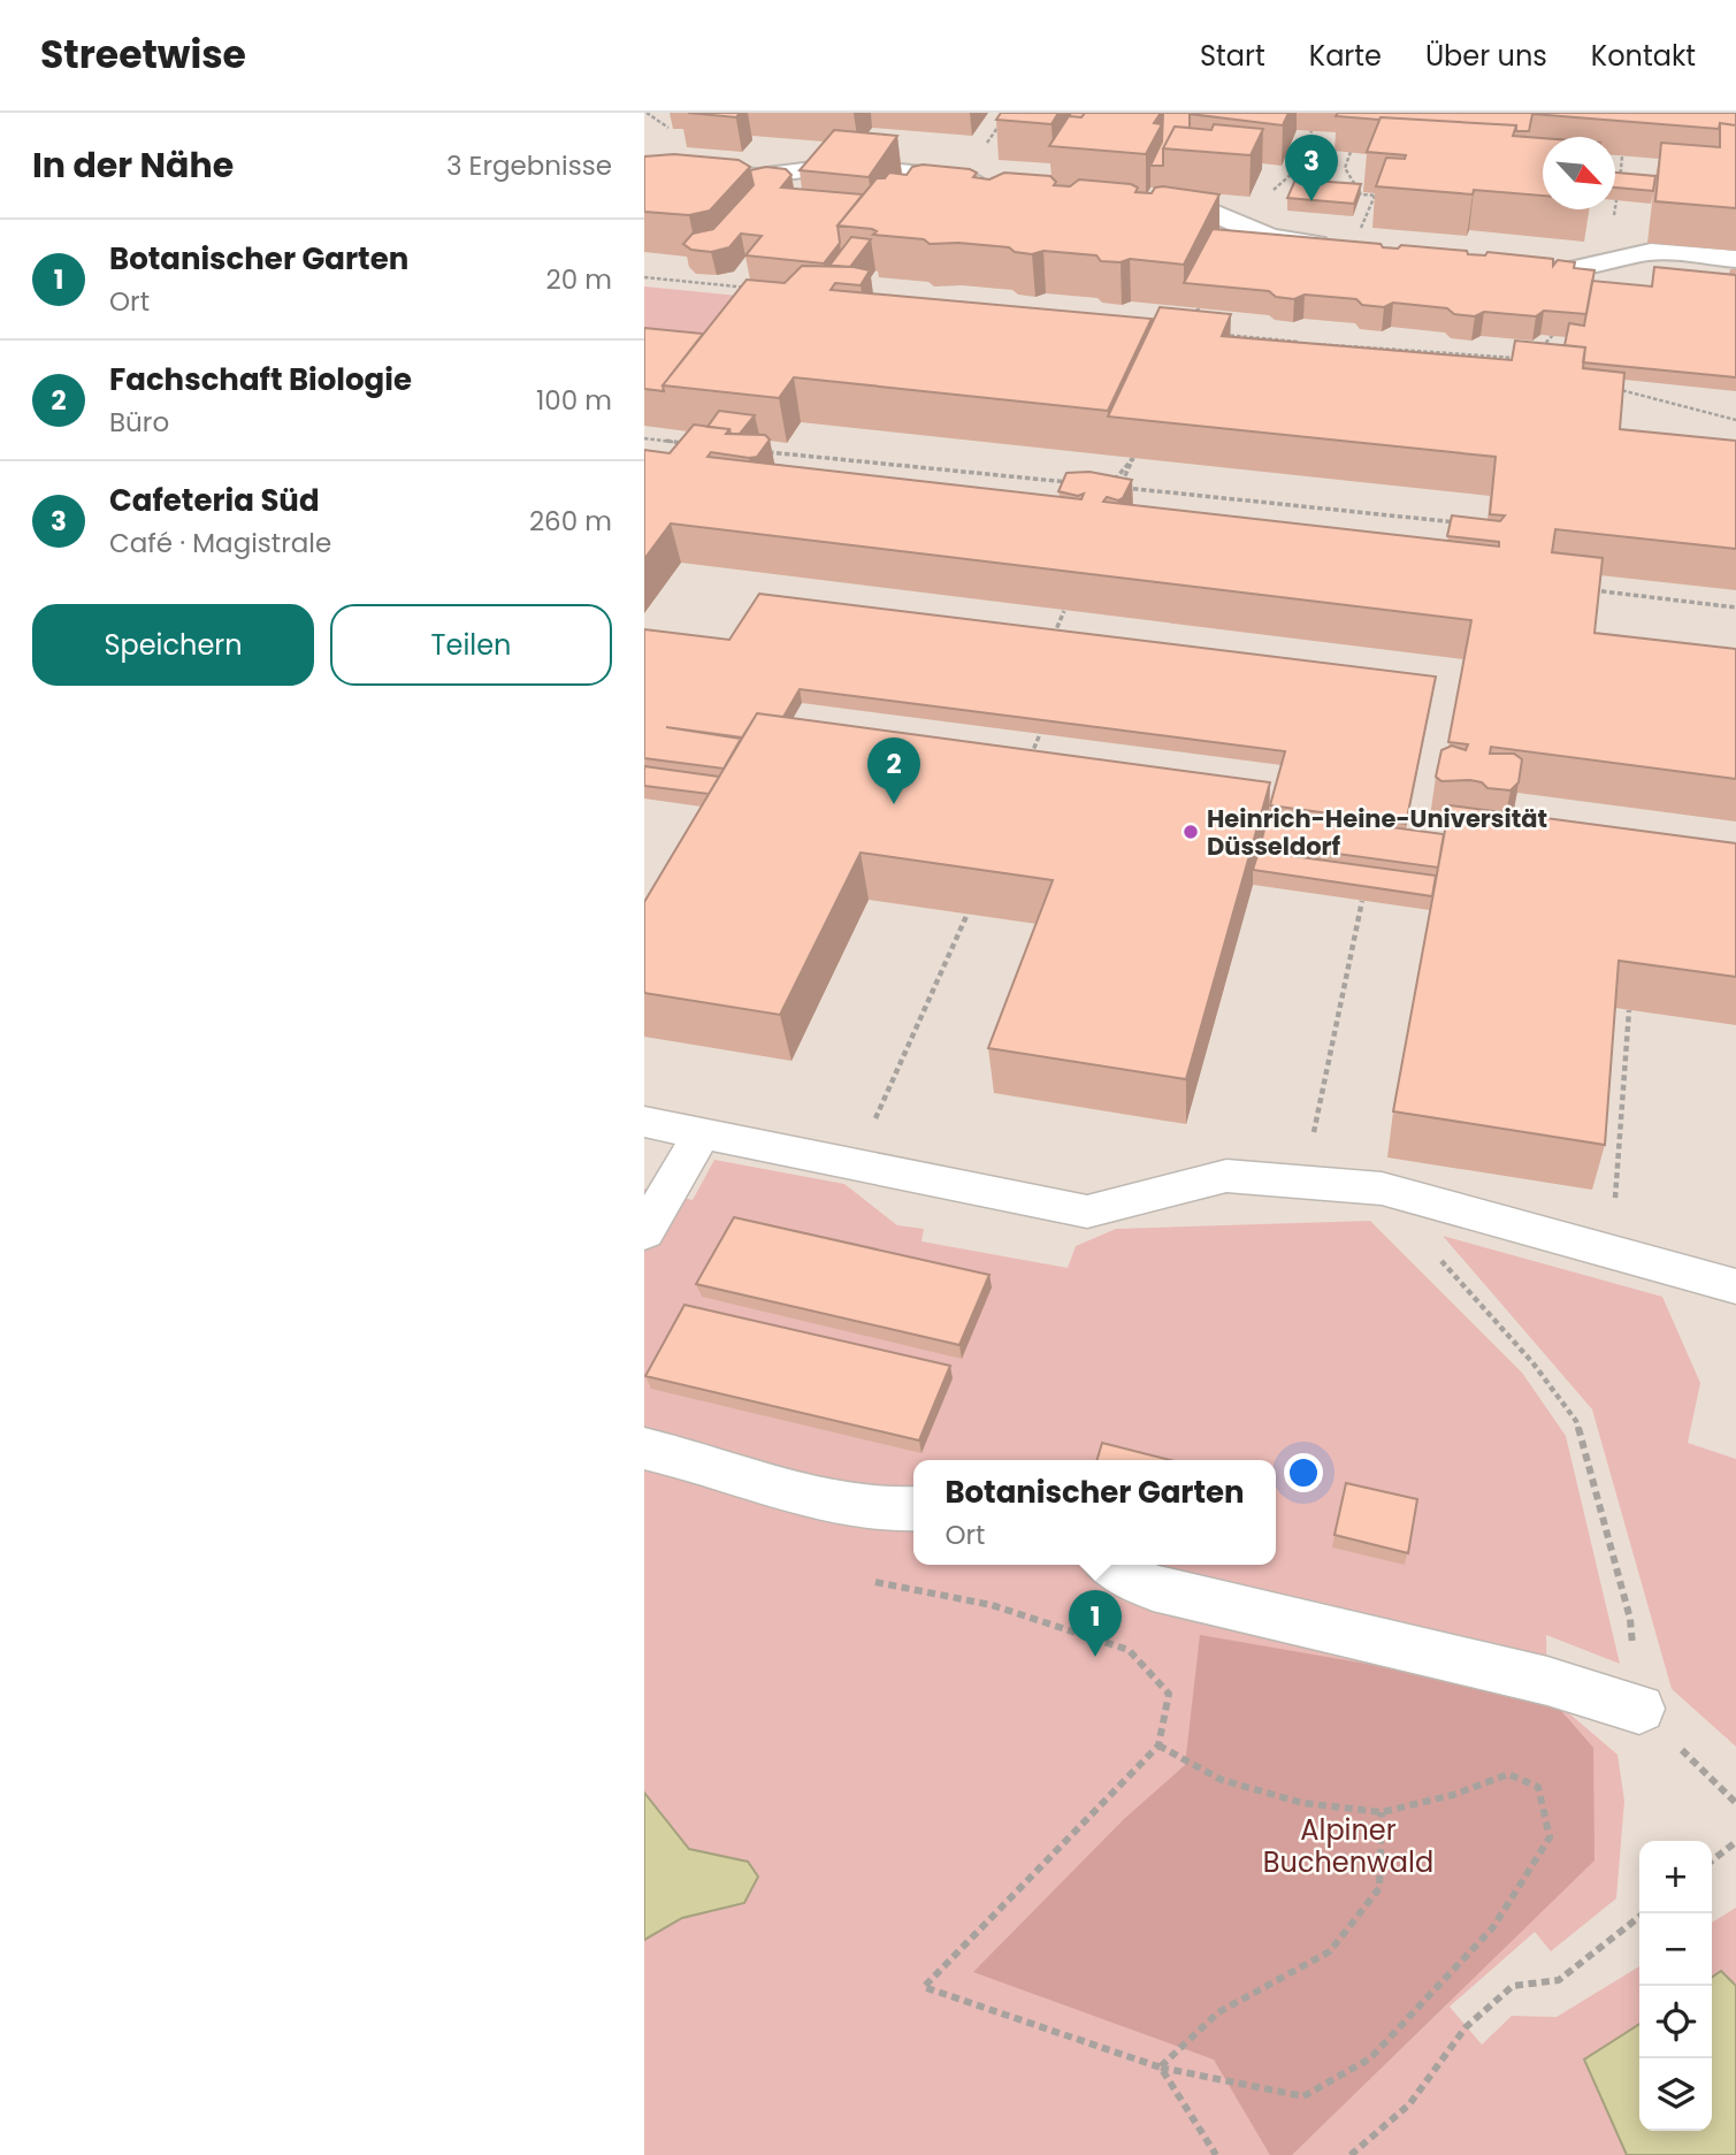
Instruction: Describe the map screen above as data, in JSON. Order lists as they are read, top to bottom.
{
  "parks": ["Alpiner Buchenwald"],
  "places": ["Heinrich-Heine-Universität Düsseldorf"],
  "north": "bottom right",
  "page": {
    "header": "Streetwise",
    "nav": [
      "Start",
      "Karte",
      "Über uns",
      "Kontakt"
    ],
    "heading": ["In der Nähe", "3 Ergebnisse"],
    "pins": ["3", "2", "1"],
    "list": [
      {
        "mark": "1",
        "name": "Botanischer Garten",
        "note": "Ort",
        "value": "20 m"
      },
      {
        "mark": "2",
        "name": "Fachschaft Biologie",
        "note": "Büro",
        "value": "100 m"
      },
      {
        "mark": "3",
        "name": "Cafeteria Süd",
        "note": "Café · Magistrale",
        "value": "260 m"
      }
    ],
    "buttons": ["Speichern", "Teilen"],
    "popup": ["Botanischer Garten", "Ort"],
    "map_buttons": ["+", "−"]
  }
}
